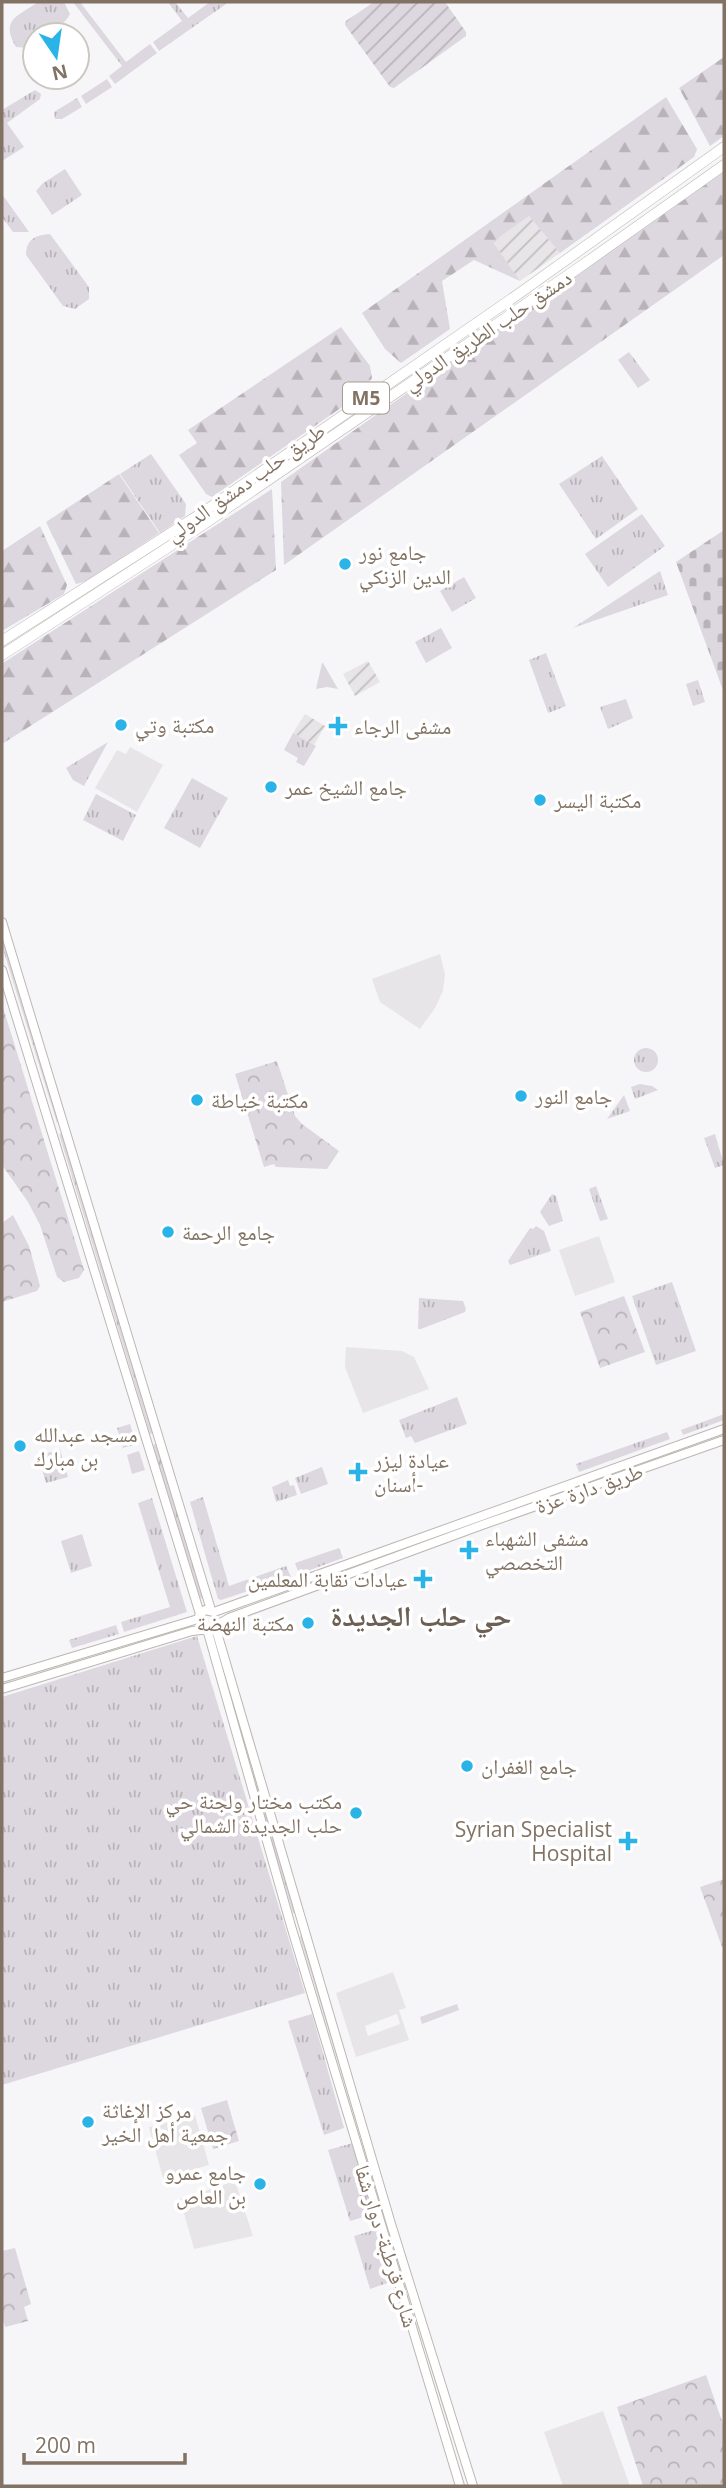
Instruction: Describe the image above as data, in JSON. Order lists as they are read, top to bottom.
{
  "streets": {
    "highway": ["دمشق حلب الطريق الدولي", "M5", "طريق حلب دمشق الدولي"],
    "main road": ["طريق دارة عزة", "شارع قرطبة- دوار شفا"]
  },
  "crossings": [
    ["طريق دارة عزة", "شارع قرطبة- دوار شفا"]
  ],
  "districts": ["حي حلب الجديدة"],
  "places": {
    "other": [
      "جامع نور الدين الزنكي",
      "مكتبة وتي",
      "جامع الشيخ عمر",
      "مكتبة اليسر",
      "جامع النور",
      "مكتبة خياطة",
      "جامع الرحمة",
      "مسجد عبدالله بن مبارك",
      "مكتبة النهضة",
      "جامع الغفران",
      "مكتب مختار ولجنة حي حلب الجديدة الشمالي",
      "مركز الإغاثة جمعية أهل الخير",
      "جامع عمرو بن العاص"
    ],
    "health": [
      "مشفى الرجاء",
      "عيادة ليزر أسنان-",
      "مشفى الشهباء التخصصي",
      "عيادات نقابة المعلمين",
      "Syrian Specialist Hospital"
    ]
  },
  "scale_bar": "200 m",
  "north": "bottom"
}
